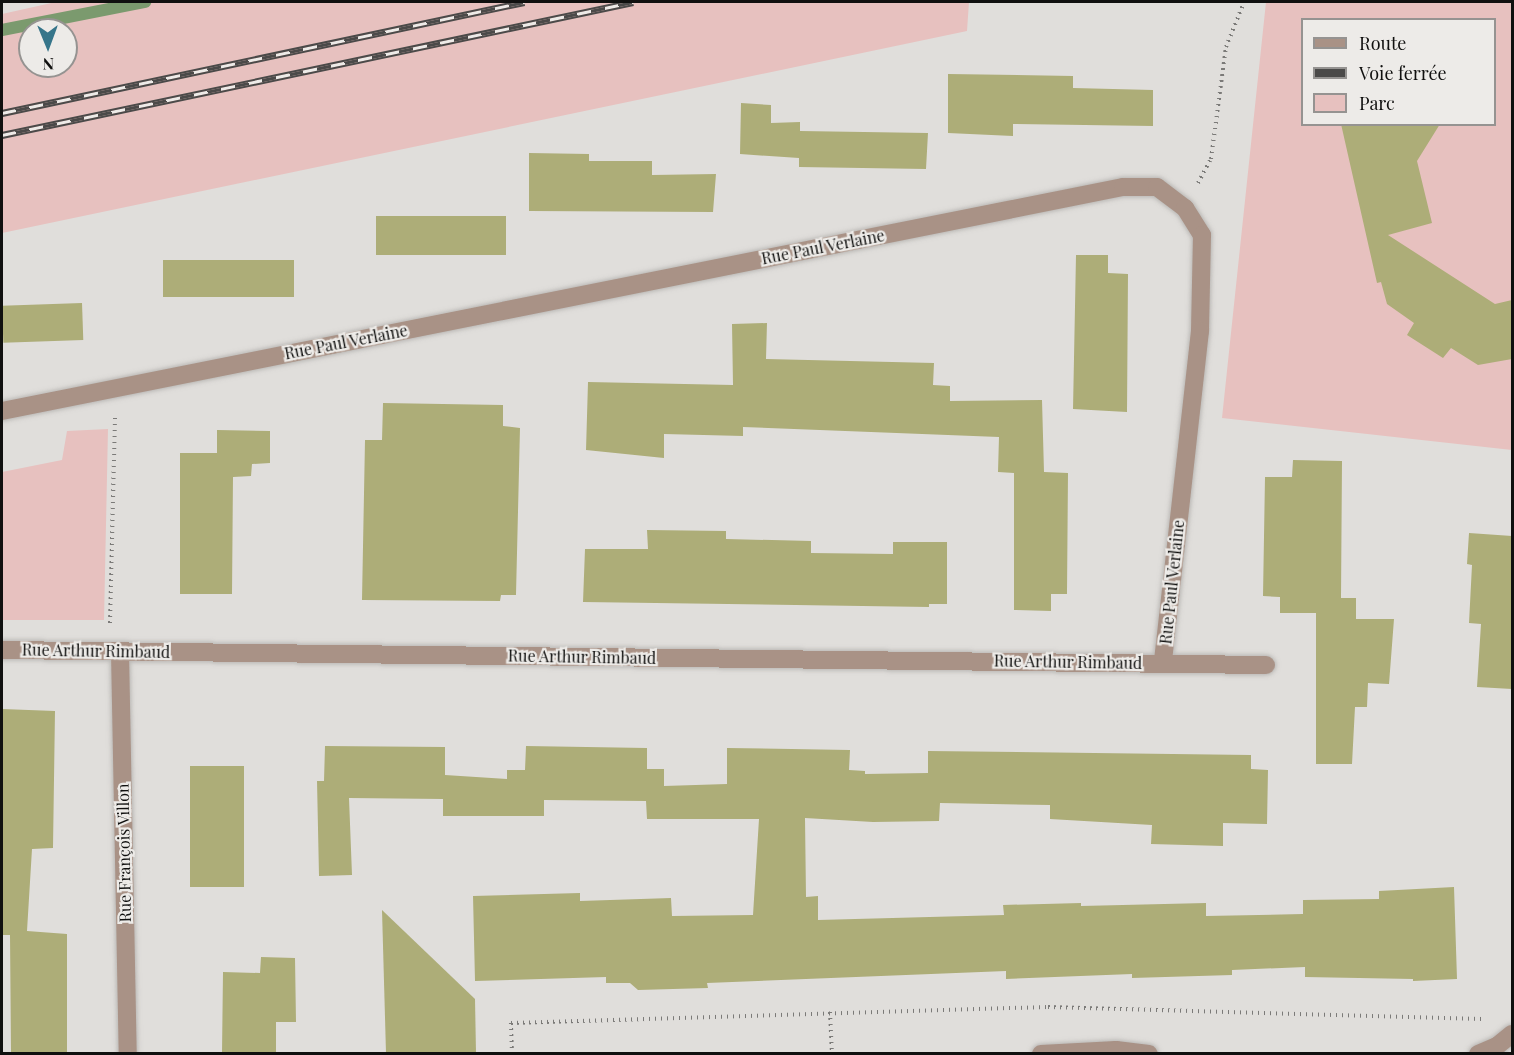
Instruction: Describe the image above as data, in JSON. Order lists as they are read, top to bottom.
{
  "streets": {
    "street": ["Rue Paul Verlaine", "Rue Arthur Rimbaud", "Rue François Villon"]
  },
  "crossings": [
    ["Rue Paul Verlaine", "Rue Arthur Rimbaud"],
    ["Rue Arthur Rimbaud", "Rue François Villon"]
  ],
  "legend": ["Route", "Voie ferrée", "Parc"],
  "north": "bottom"
}
